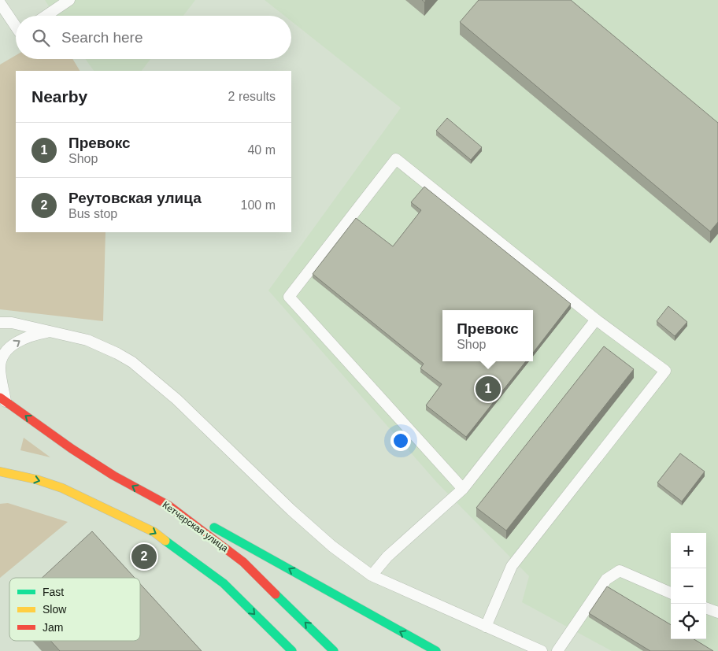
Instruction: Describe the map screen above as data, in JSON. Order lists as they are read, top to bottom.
{
  "streets": {
    "main road": ["Кетчерская улица"]
  },
  "legend": ["Fast", "Slow", "Jam"],
  "page": {
    "search": "Search here",
    "heading": ["Nearby", "2 results"],
    "list": [
      {
        "mark": "1",
        "name": "Превокс",
        "note": "Shop",
        "value": "40 m"
      },
      {
        "mark": "2",
        "name": "Реутовская улица",
        "note": "Bus stop",
        "value": "100 m"
      }
    ],
    "popup": ["Превокс", "Shop"],
    "pins": ["1", "2"],
    "map_buttons": ["+", "−"]
  }
}
